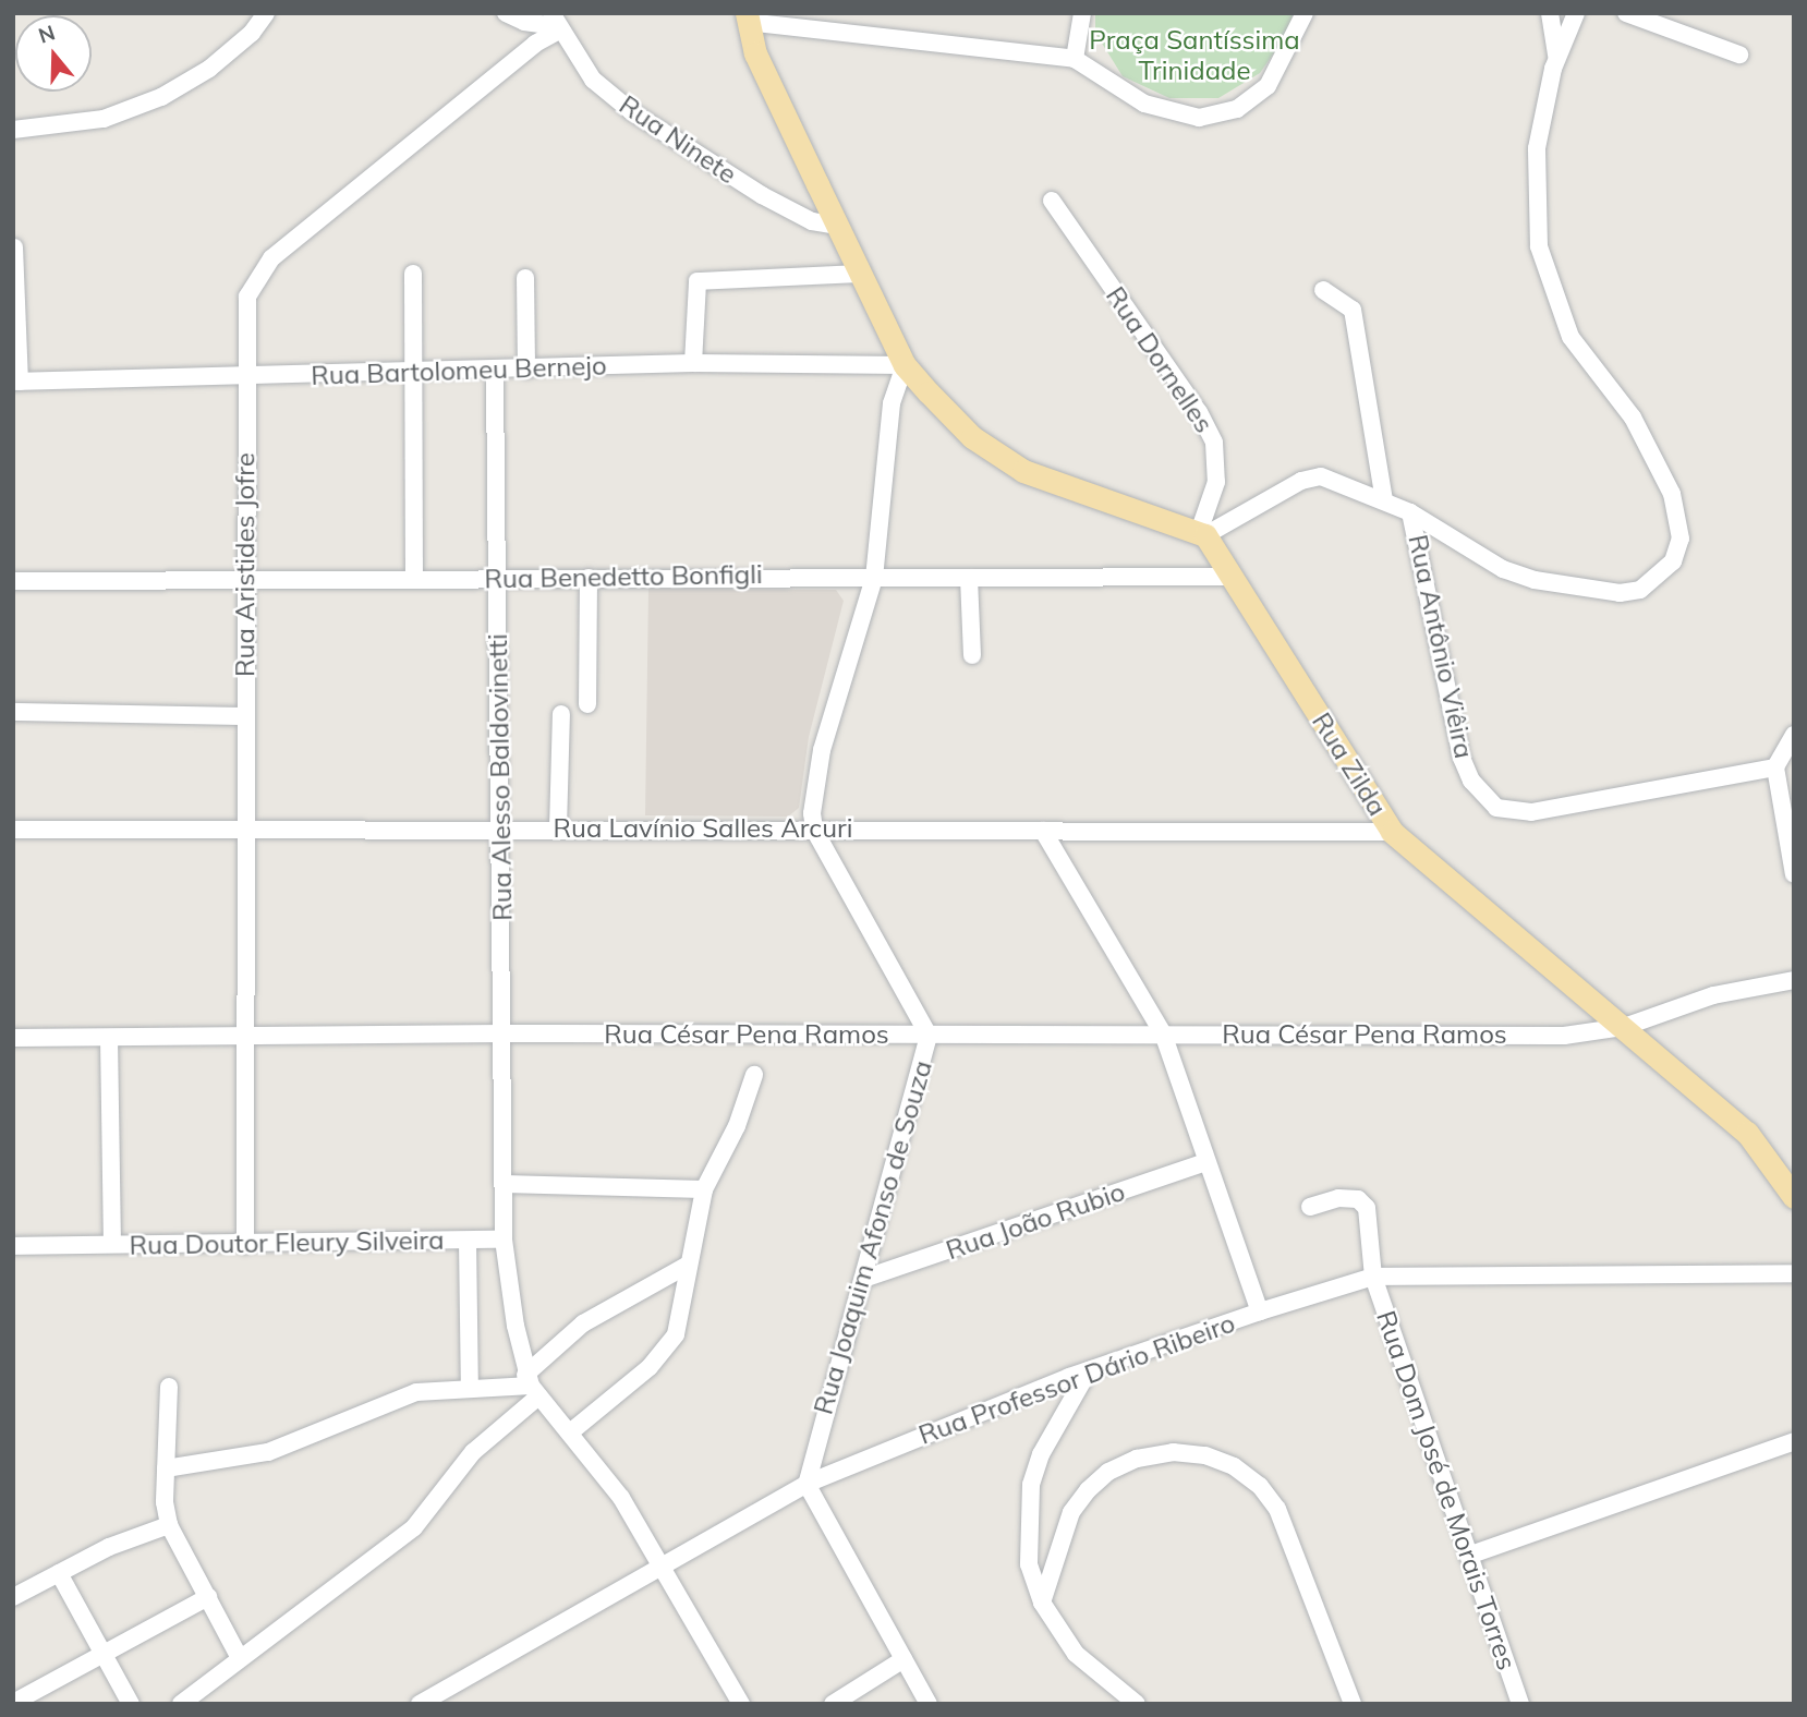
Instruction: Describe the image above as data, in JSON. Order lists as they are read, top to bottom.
{
  "streets": {
    "main road": ["Rua Zilda"],
    "street": [
      "Rua Ninete",
      "Rua Dornelles",
      "Rua Bartolomeu Bernejo",
      "Rua Aristides Jofre",
      "Rua Benedetto Bonfigli",
      "Rua Antônio Viêira",
      "Rua Alesso Baldovinetti",
      "Rua Lavínio Salles Arcuri",
      "Rua César Pena Ramos",
      "Rua João Rubio",
      "Rua Joaquim Afonso de Souza",
      "Rua Doutor Fleury Silveira",
      "Rua Professor Dário Ribeiro",
      "Rua Dom José de Morais Torres"
    ]
  },
  "crossings": [
    ["Rua Ninete", "Rua Aristides Jofre"],
    ["Rua Dornelles", "Rua Zilda"],
    ["Rua Bartolomeu Bernejo", "Rua Aristides Jofre"],
    ["Rua Bartolomeu Bernejo", "Rua Alesso Baldovinetti"],
    ["Rua Aristides Jofre", "Rua Benedetto Bonfigli"],
    ["Rua Aristides Jofre", "Rua Lavínio Salles Arcuri"],
    ["Rua Aristides Jofre", "Rua César Pena Ramos"],
    ["Rua Aristides Jofre", "Rua Doutor Fleury Silveira"],
    ["Rua Benedetto Bonfigli", "Rua Zilda"],
    ["Rua Benedetto Bonfigli", "Rua Alesso Baldovinetti"],
    ["Rua Zilda", "Rua Lavínio Salles Arcuri"],
    ["Rua Zilda", "Rua César Pena Ramos"],
    ["Rua Alesso Baldovinetti", "Rua Lavínio Salles Arcuri"],
    ["Rua Alesso Baldovinetti", "Rua César Pena Ramos"],
    ["Rua Lavínio Salles Arcuri", "Rua Joaquim Afonso de Souza"],
    ["Rua César Pena Ramos", "Rua Joaquim Afonso de Souza"],
    ["Rua João Rubio", "Rua Joaquim Afonso de Souza"],
    ["Rua Joaquim Afonso de Souza", "Rua Professor Dário Ribeiro"],
    ["Rua Professor Dário Ribeiro", "Rua Dom José de Morais Torres"]
  ],
  "parks": ["Praça Santíssima Trinidade"],
  "north": "top"
}
